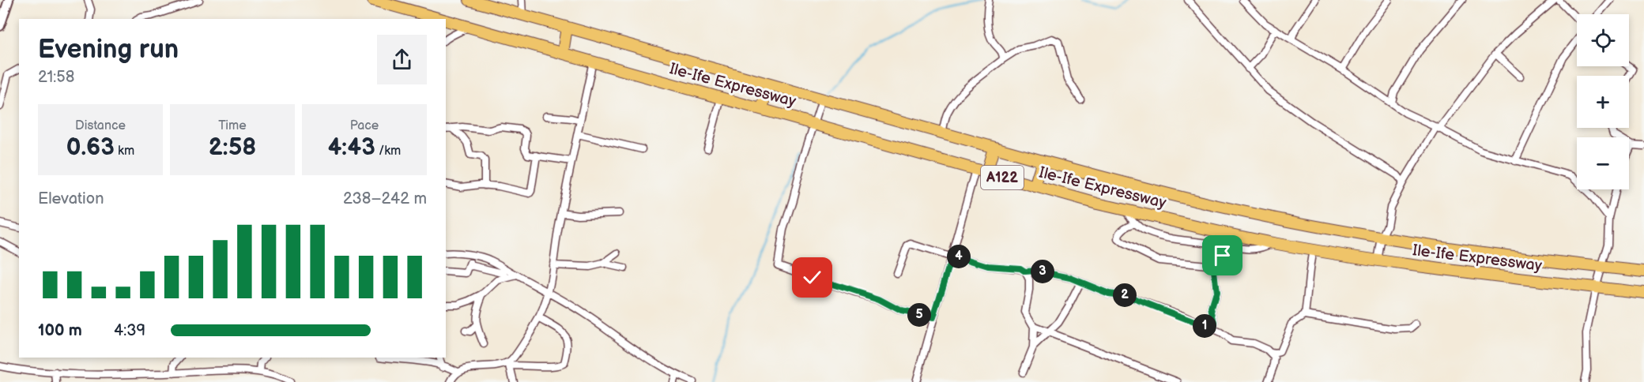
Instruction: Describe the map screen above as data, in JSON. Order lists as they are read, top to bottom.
{
  "streets": {
    "highway": ["Ile-Ife Expressway", "A122"]
  },
  "page": {
    "map_buttons": ["+", "−"],
    "heading": ["Evening run", "21:58"],
    "stats": [
      ["Distance", "0.63 km"],
      ["Time", "2:58"],
      ["Pace", "4:43 /km"]
    ],
    "chart": ["Elevation", "238–242 m"],
    "pins": [
      "4",
      "3",
      "2",
      "5",
      "1"
    ],
    "list": [
      {
        "name": "100 m",
        "note": "4:39"
      }
    ]
  }
}
